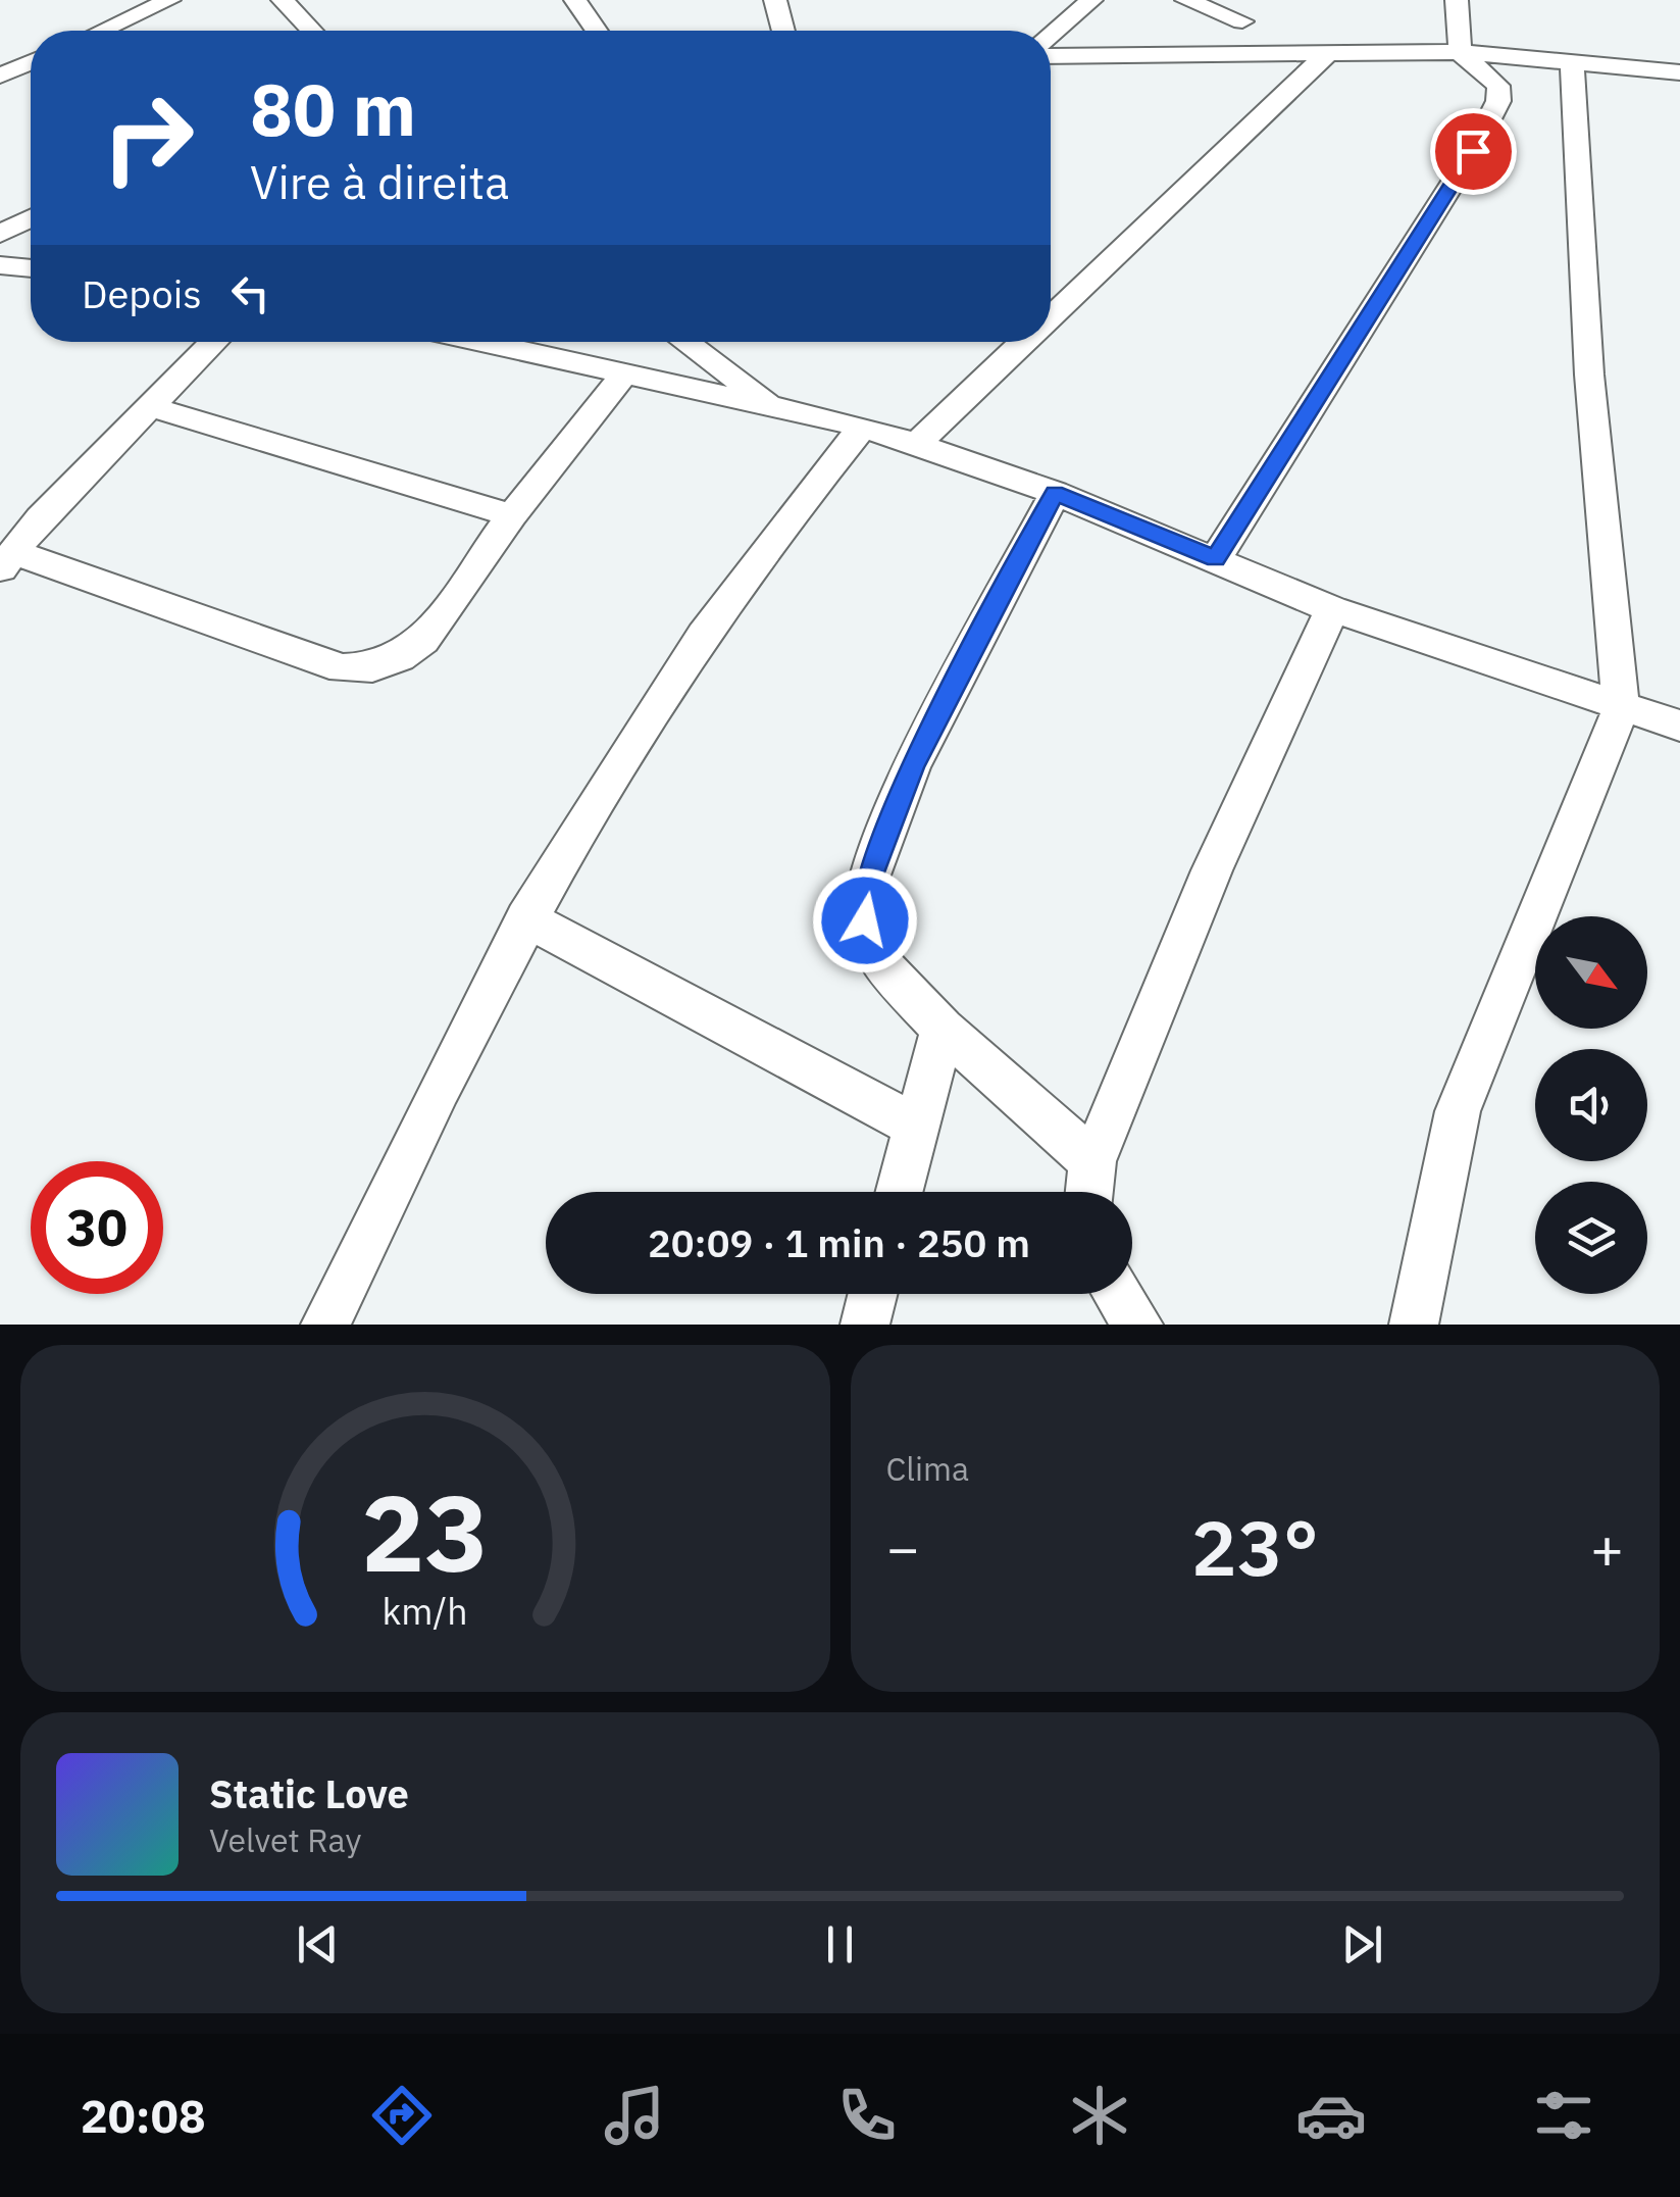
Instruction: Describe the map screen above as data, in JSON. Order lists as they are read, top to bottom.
{
  "north": "bottom right",
  "page": {
    "turn": ["80 m", "Vire à direita"],
    "then": "Depois",
    "limit": "30",
    "trip": "20:09 · 1 min · 250 m",
    "tile": "Clima",
    "heat": ["−", "23°", "+"],
    "song": ["Static Love", "Velvet Ray"],
    "tabs": "20:08",
    "gauge": ["23", "km/h"]
  }
}
